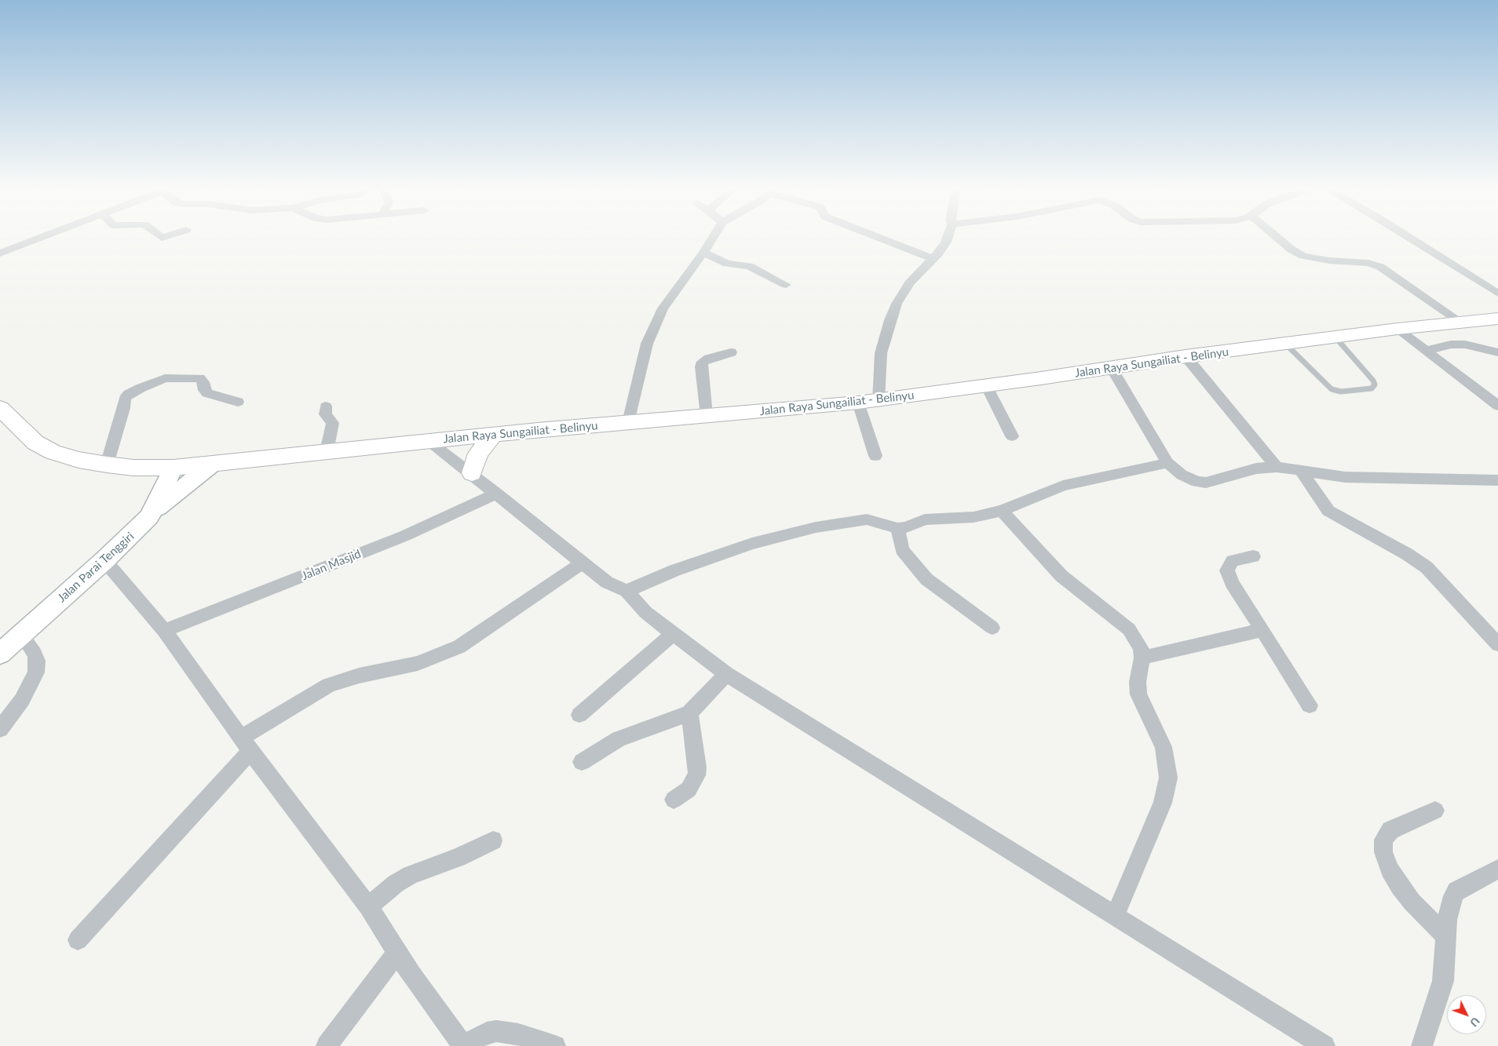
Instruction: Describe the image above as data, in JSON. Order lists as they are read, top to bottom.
{
  "streets": {
    "highway": ["Jalan Raya Sungailiat - Belinyu"],
    "street": ["Jalan Masjid", "Jalan Parai Tenggiri"]
  },
  "crossings": [
    ["Jalan Raya Sungailiat - Belinyu", "Jalan Parai Tenggiri"]
  ],
  "north": "bottom right"
}
